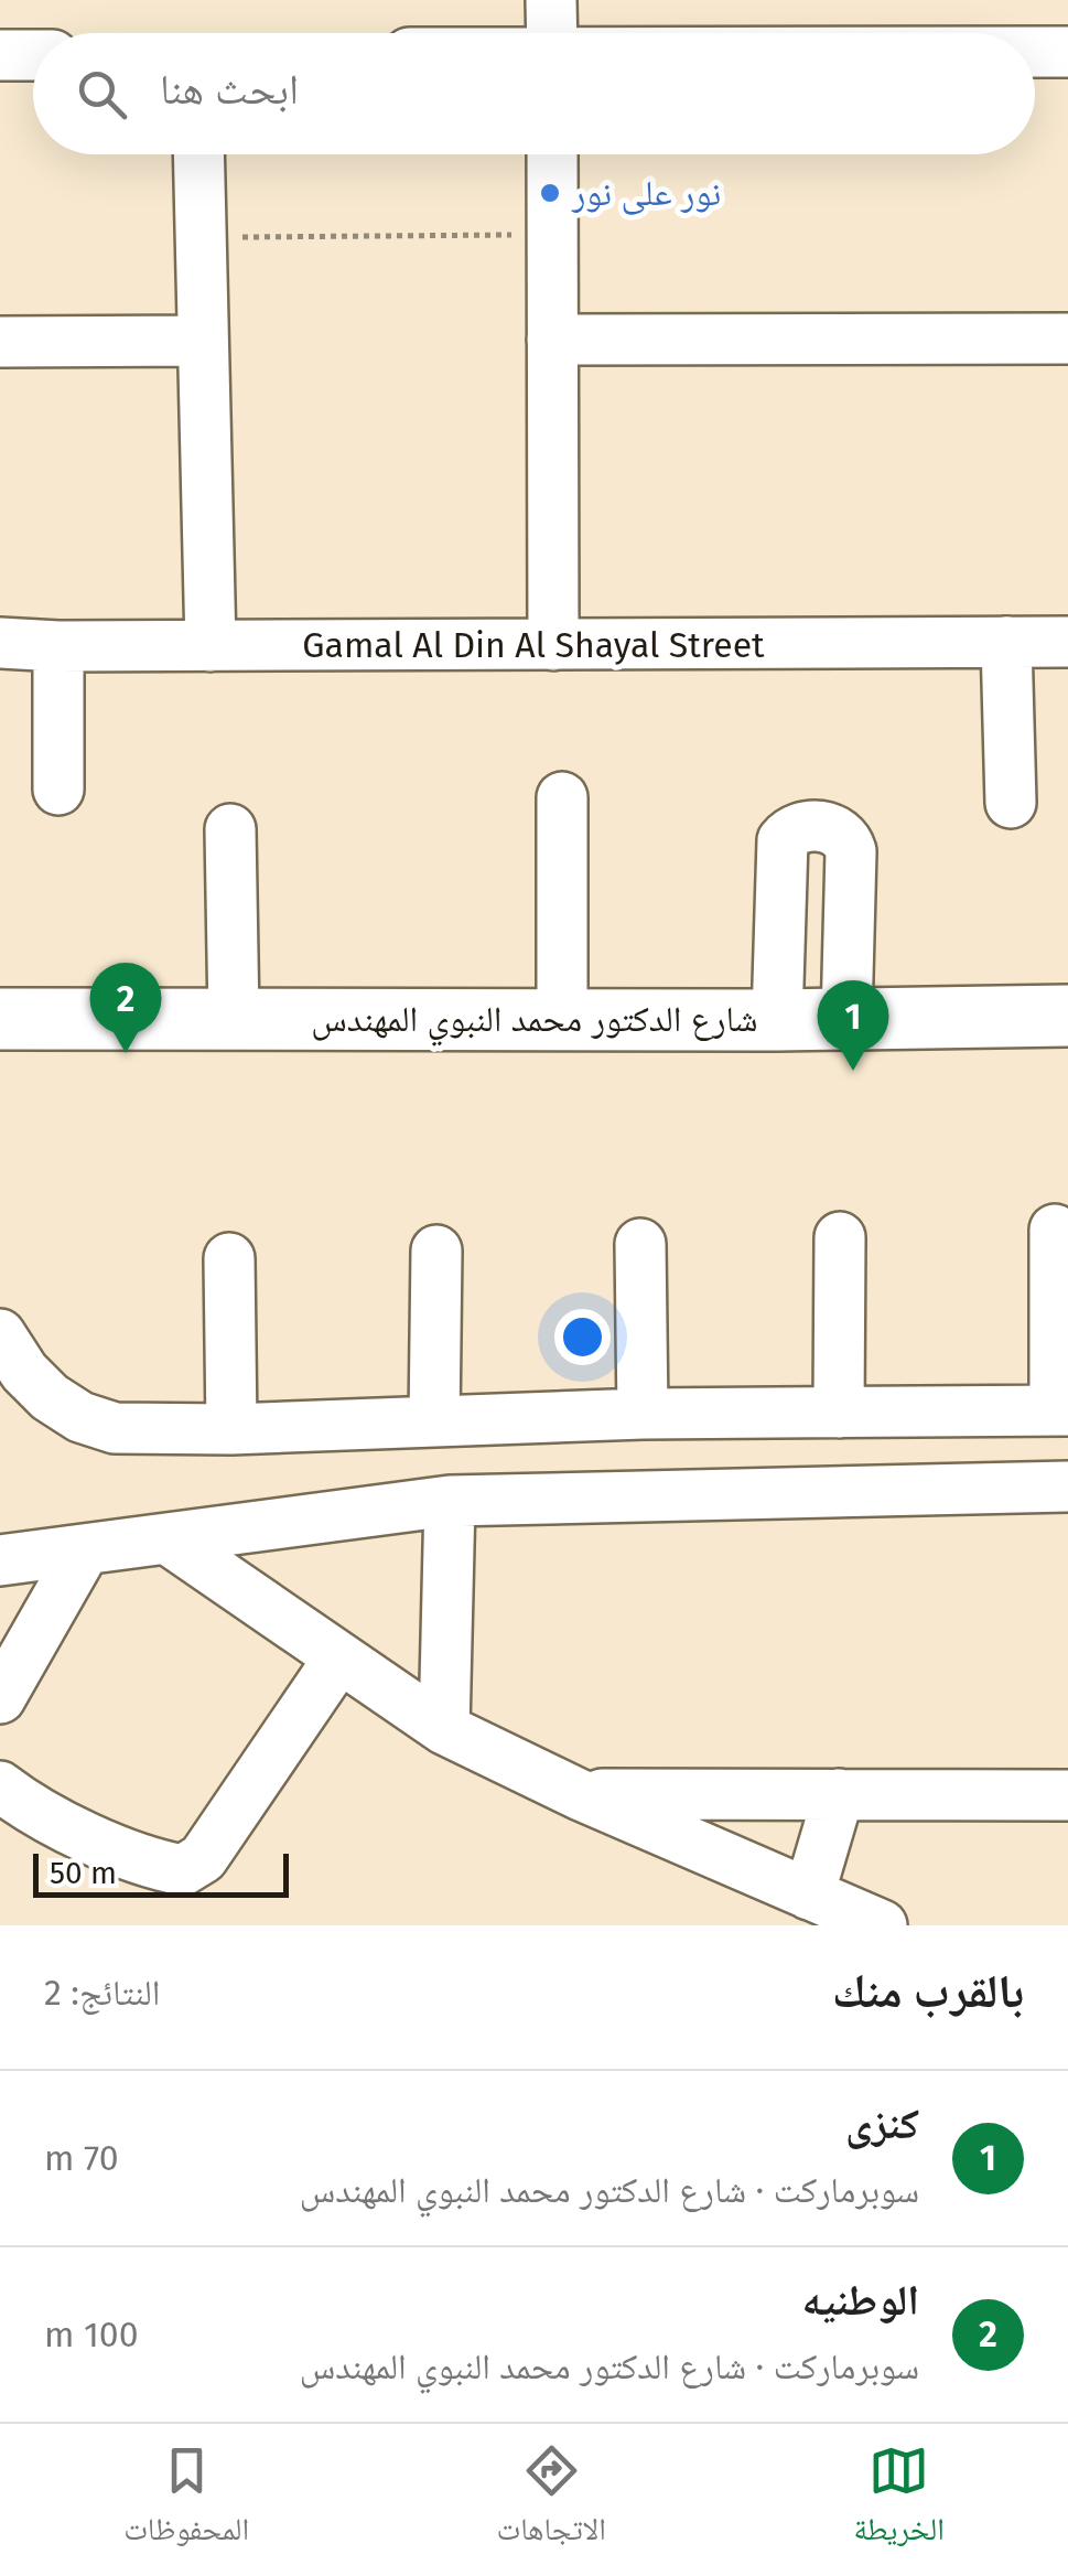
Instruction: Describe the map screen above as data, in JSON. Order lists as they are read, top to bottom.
{
  "streets": {
    "main road": ["شارع الدكتور محمد النبوي المهندس"],
    "street": ["Gamal Al Din Al Shayal Street"]
  },
  "places": ["نور على نور"],
  "scale_bar": "50 m",
  "page": {
    "search": "ابحث هنا",
    "pins": ["2", "1"],
    "scale": "50 m",
    "heading": ["بالقرب منك", "النتائج: 2"],
    "list": [
      {
        "mark": "1",
        "name": "كنزى",
        "note": "سوبرماركت · شارع الدكتور محمد النبوي المهندس",
        "value": "70 m"
      },
      {
        "mark": "2",
        "name": "الوطنيه",
        "note": "سوبرماركت · شارع الدكتور محمد النبوي المهندس",
        "value": "100 m"
      }
    ],
    "nav": ["الخريطة", "الاتجاهات", "المحفوظات"]
  }
}
